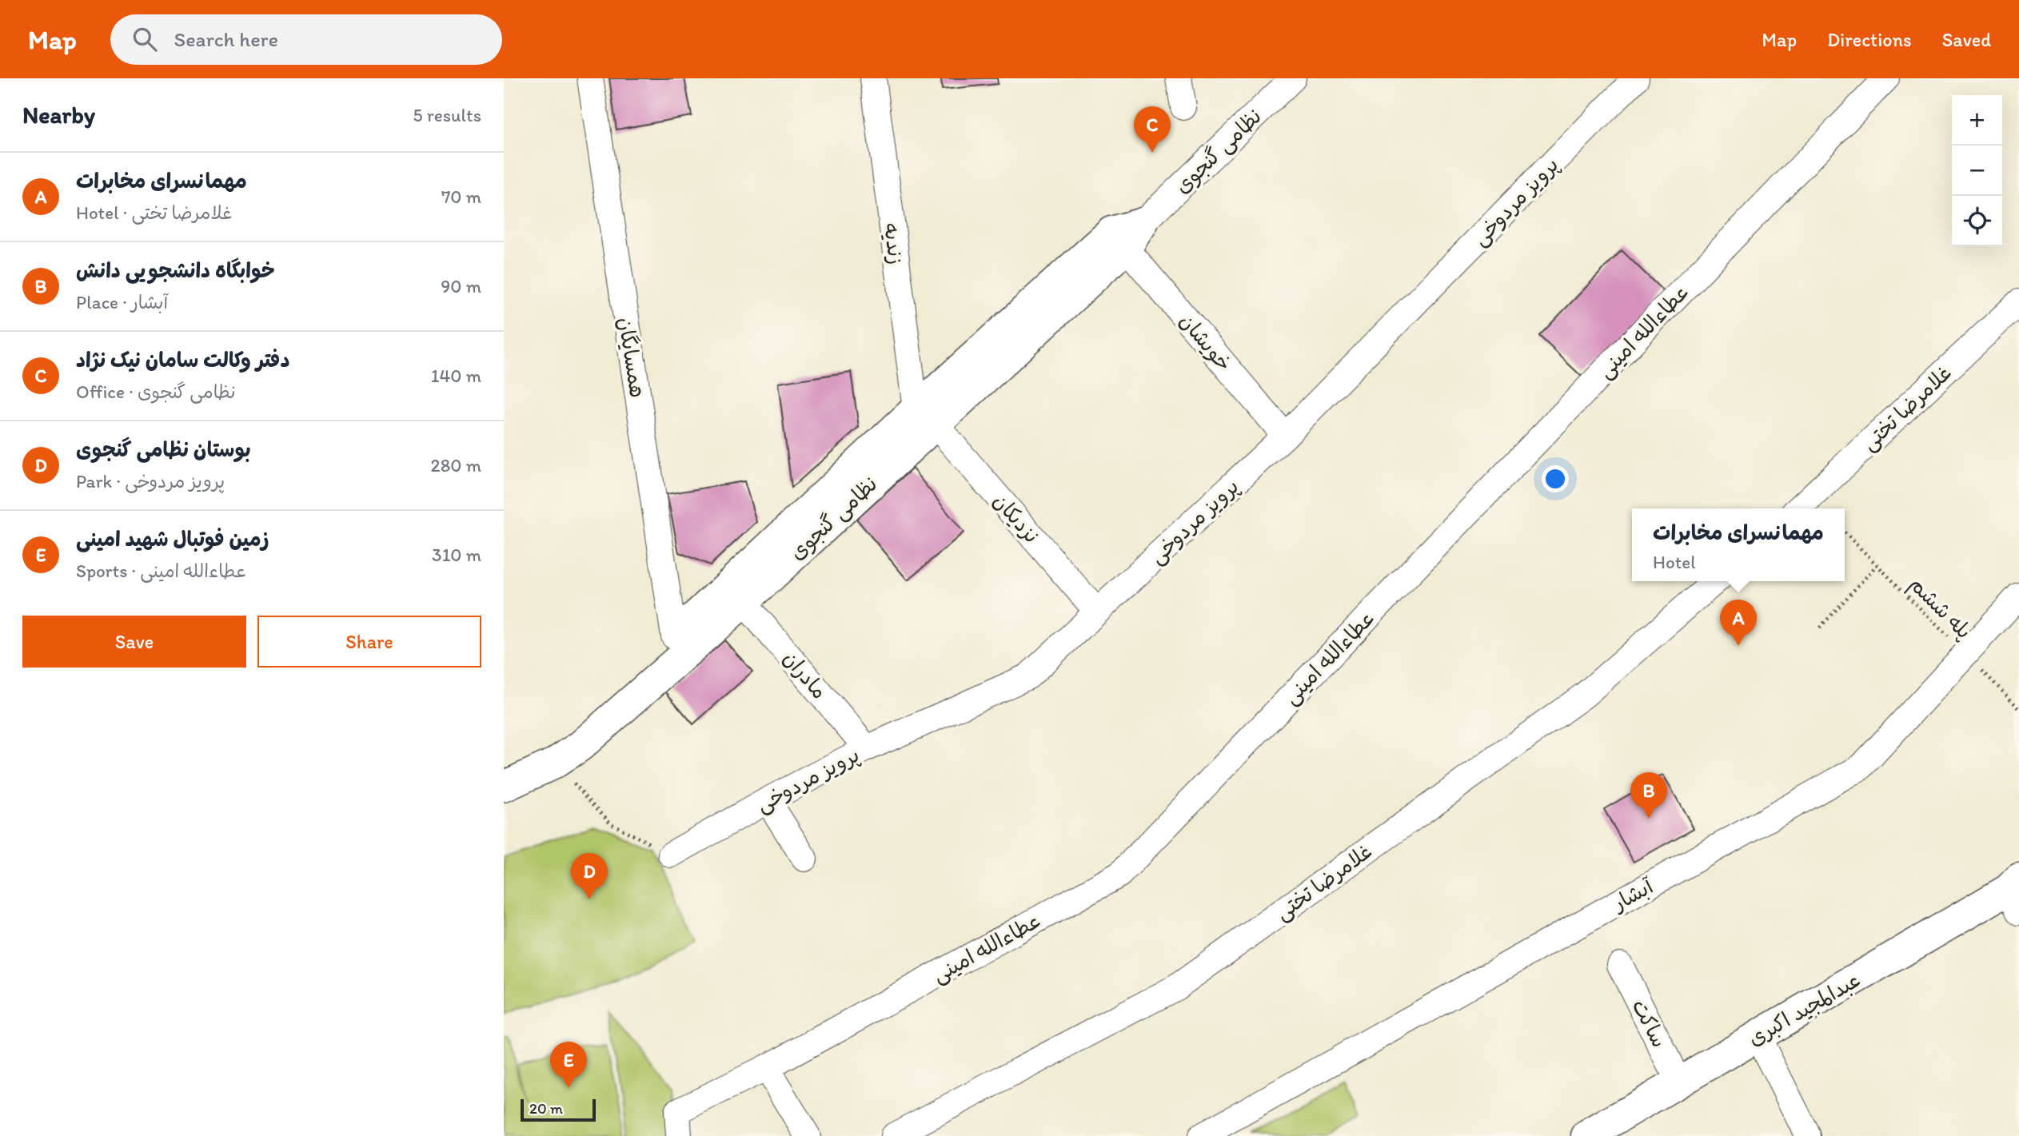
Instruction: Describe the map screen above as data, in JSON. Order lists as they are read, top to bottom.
{
  "streets": {
    "street": [
      "نظامی گنجوی",
      "پرویز مردوخی",
      "زندیه",
      "عطاءالله امینی",
      "خویشان",
      "همسایگان",
      "غلامرضا تختی",
      "نزدیکان",
      "مادران",
      "آبشار",
      "عبدالمجید اکبری",
      "ساکت"
    ],
    "path": ["پله ششم"]
  },
  "crossings": [
    ["نظامی گنجوی", "زندیه"],
    ["نظامی گنجوی", "خویشان"],
    ["نظامی گنجوی", "همسایگان"],
    ["نظامی گنجوی", "نزدیکان"],
    ["نظامی گنجوی", "مادران"],
    ["پرویز مردوخی", "خویشان"],
    ["پرویز مردوخی", "نزدیکان"],
    ["پرویز مردوخی", "مادران"],
    ["زندیه", "نزدیکان"],
    ["پله ششم", "آبشار"],
    ["عبدالمجید اکبری", "ساکت"]
  ],
  "scale_bar": "20 m",
  "page": {
    "header": "Map",
    "search": "Search here",
    "nav": ["Map", "Directions", "Saved"],
    "heading": ["Nearby", "5 results"],
    "map_buttons": ["+", "−"],
    "pins": [
      "C",
      "A",
      "B",
      "D",
      "E"
    ],
    "list": [
      {
        "mark": "A",
        "name": "مهمانسرای مخابرات",
        "note": "Hotel · غلامرضا تختی",
        "value": "70 m"
      },
      {
        "mark": "B",
        "name": "خوابگاه دانشجویی دانش",
        "note": "Place · آبشار",
        "value": "90 m"
      },
      {
        "mark": "C",
        "name": "دفتر وکالت سامان نیک نژاد",
        "note": "Office · نظامی گنجوی",
        "value": "140 m"
      },
      {
        "mark": "D",
        "name": "بوستان نظامی گنجوی",
        "note": "Park · پرویز مردوخی",
        "value": "280 m"
      },
      {
        "mark": "E",
        "name": "زمین فوتبال شهید امینی",
        "note": "Sports · عطاءالله امینی",
        "value": "310 m"
      }
    ],
    "popup": ["مهمانسرای مخابرات", "Hotel"],
    "buttons": ["Save", "Share"],
    "scale": "20 m"
  }
}
